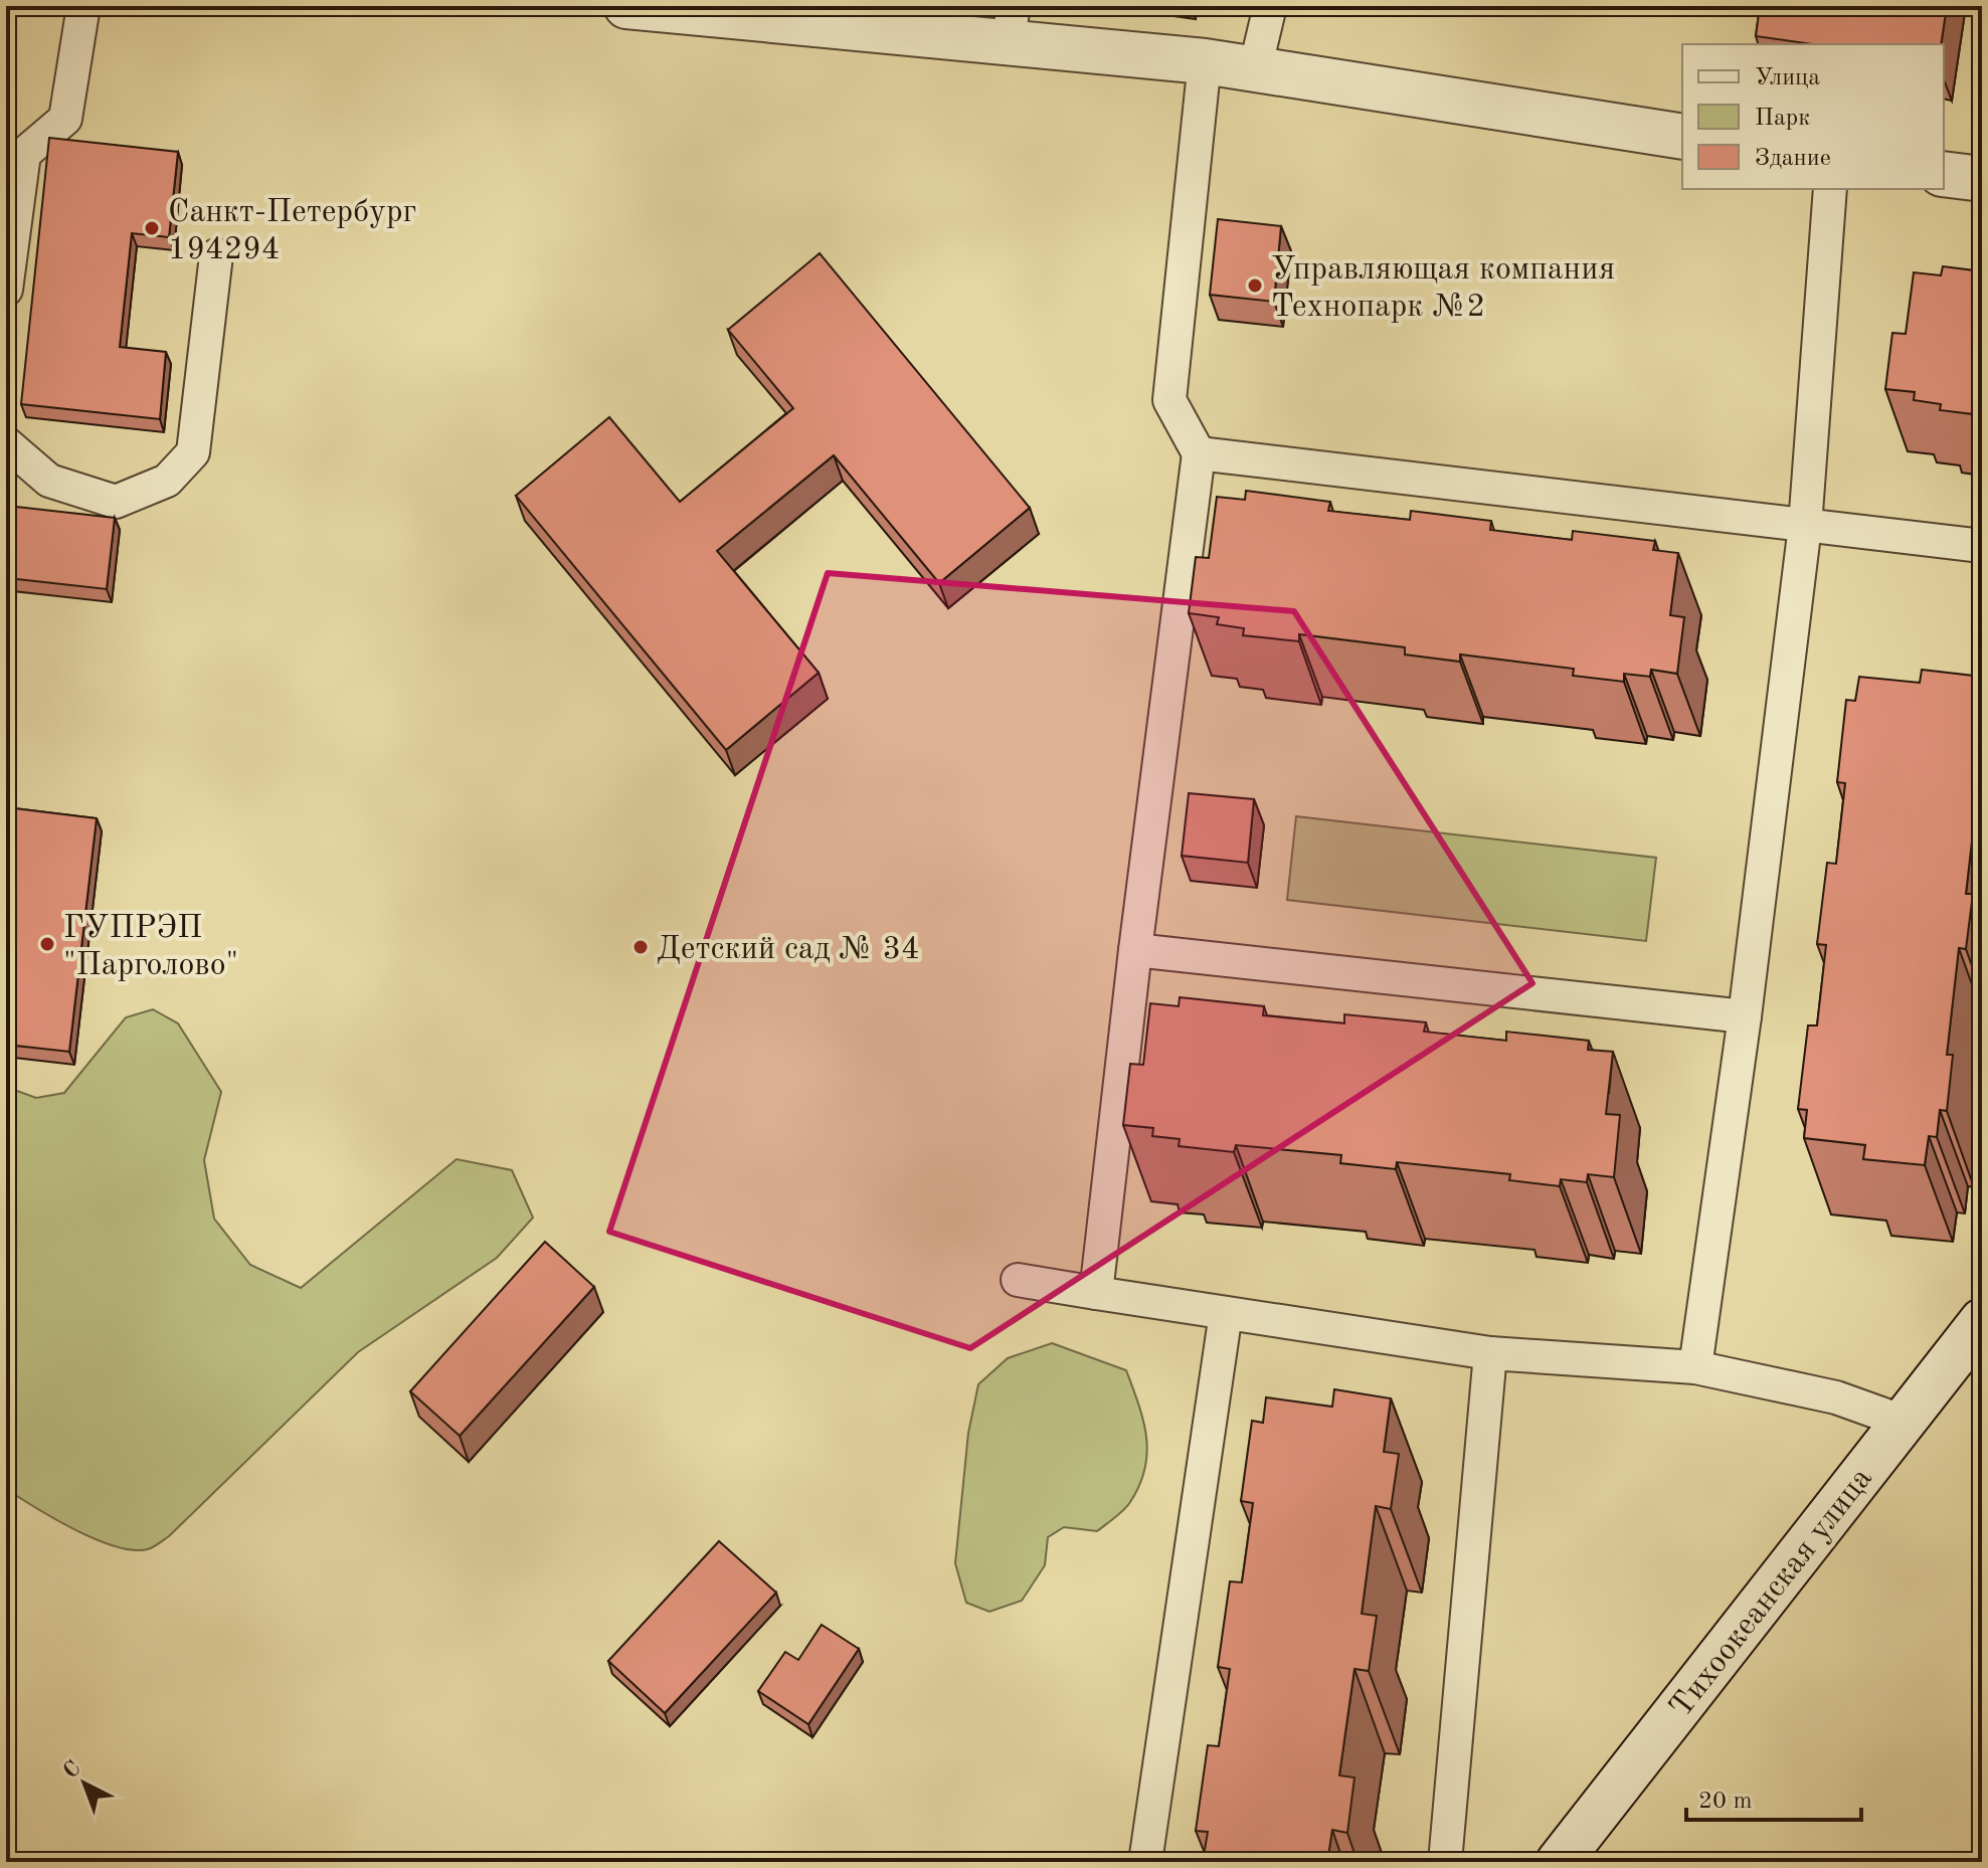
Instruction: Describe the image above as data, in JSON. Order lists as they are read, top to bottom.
{
  "streets": {
    "street": ["Тихоокеанская улица"]
  },
  "places": [
    "Санкт-Петербург 194294",
    "Управляющая компания Технопарк №2",
    "ГУПРЭП \"Парголово\"",
    "Детский сад № 34"
  ],
  "legend": ["Улица", "Парк", "Здание"],
  "scale_bar": "20 m",
  "north": "top left"
}
